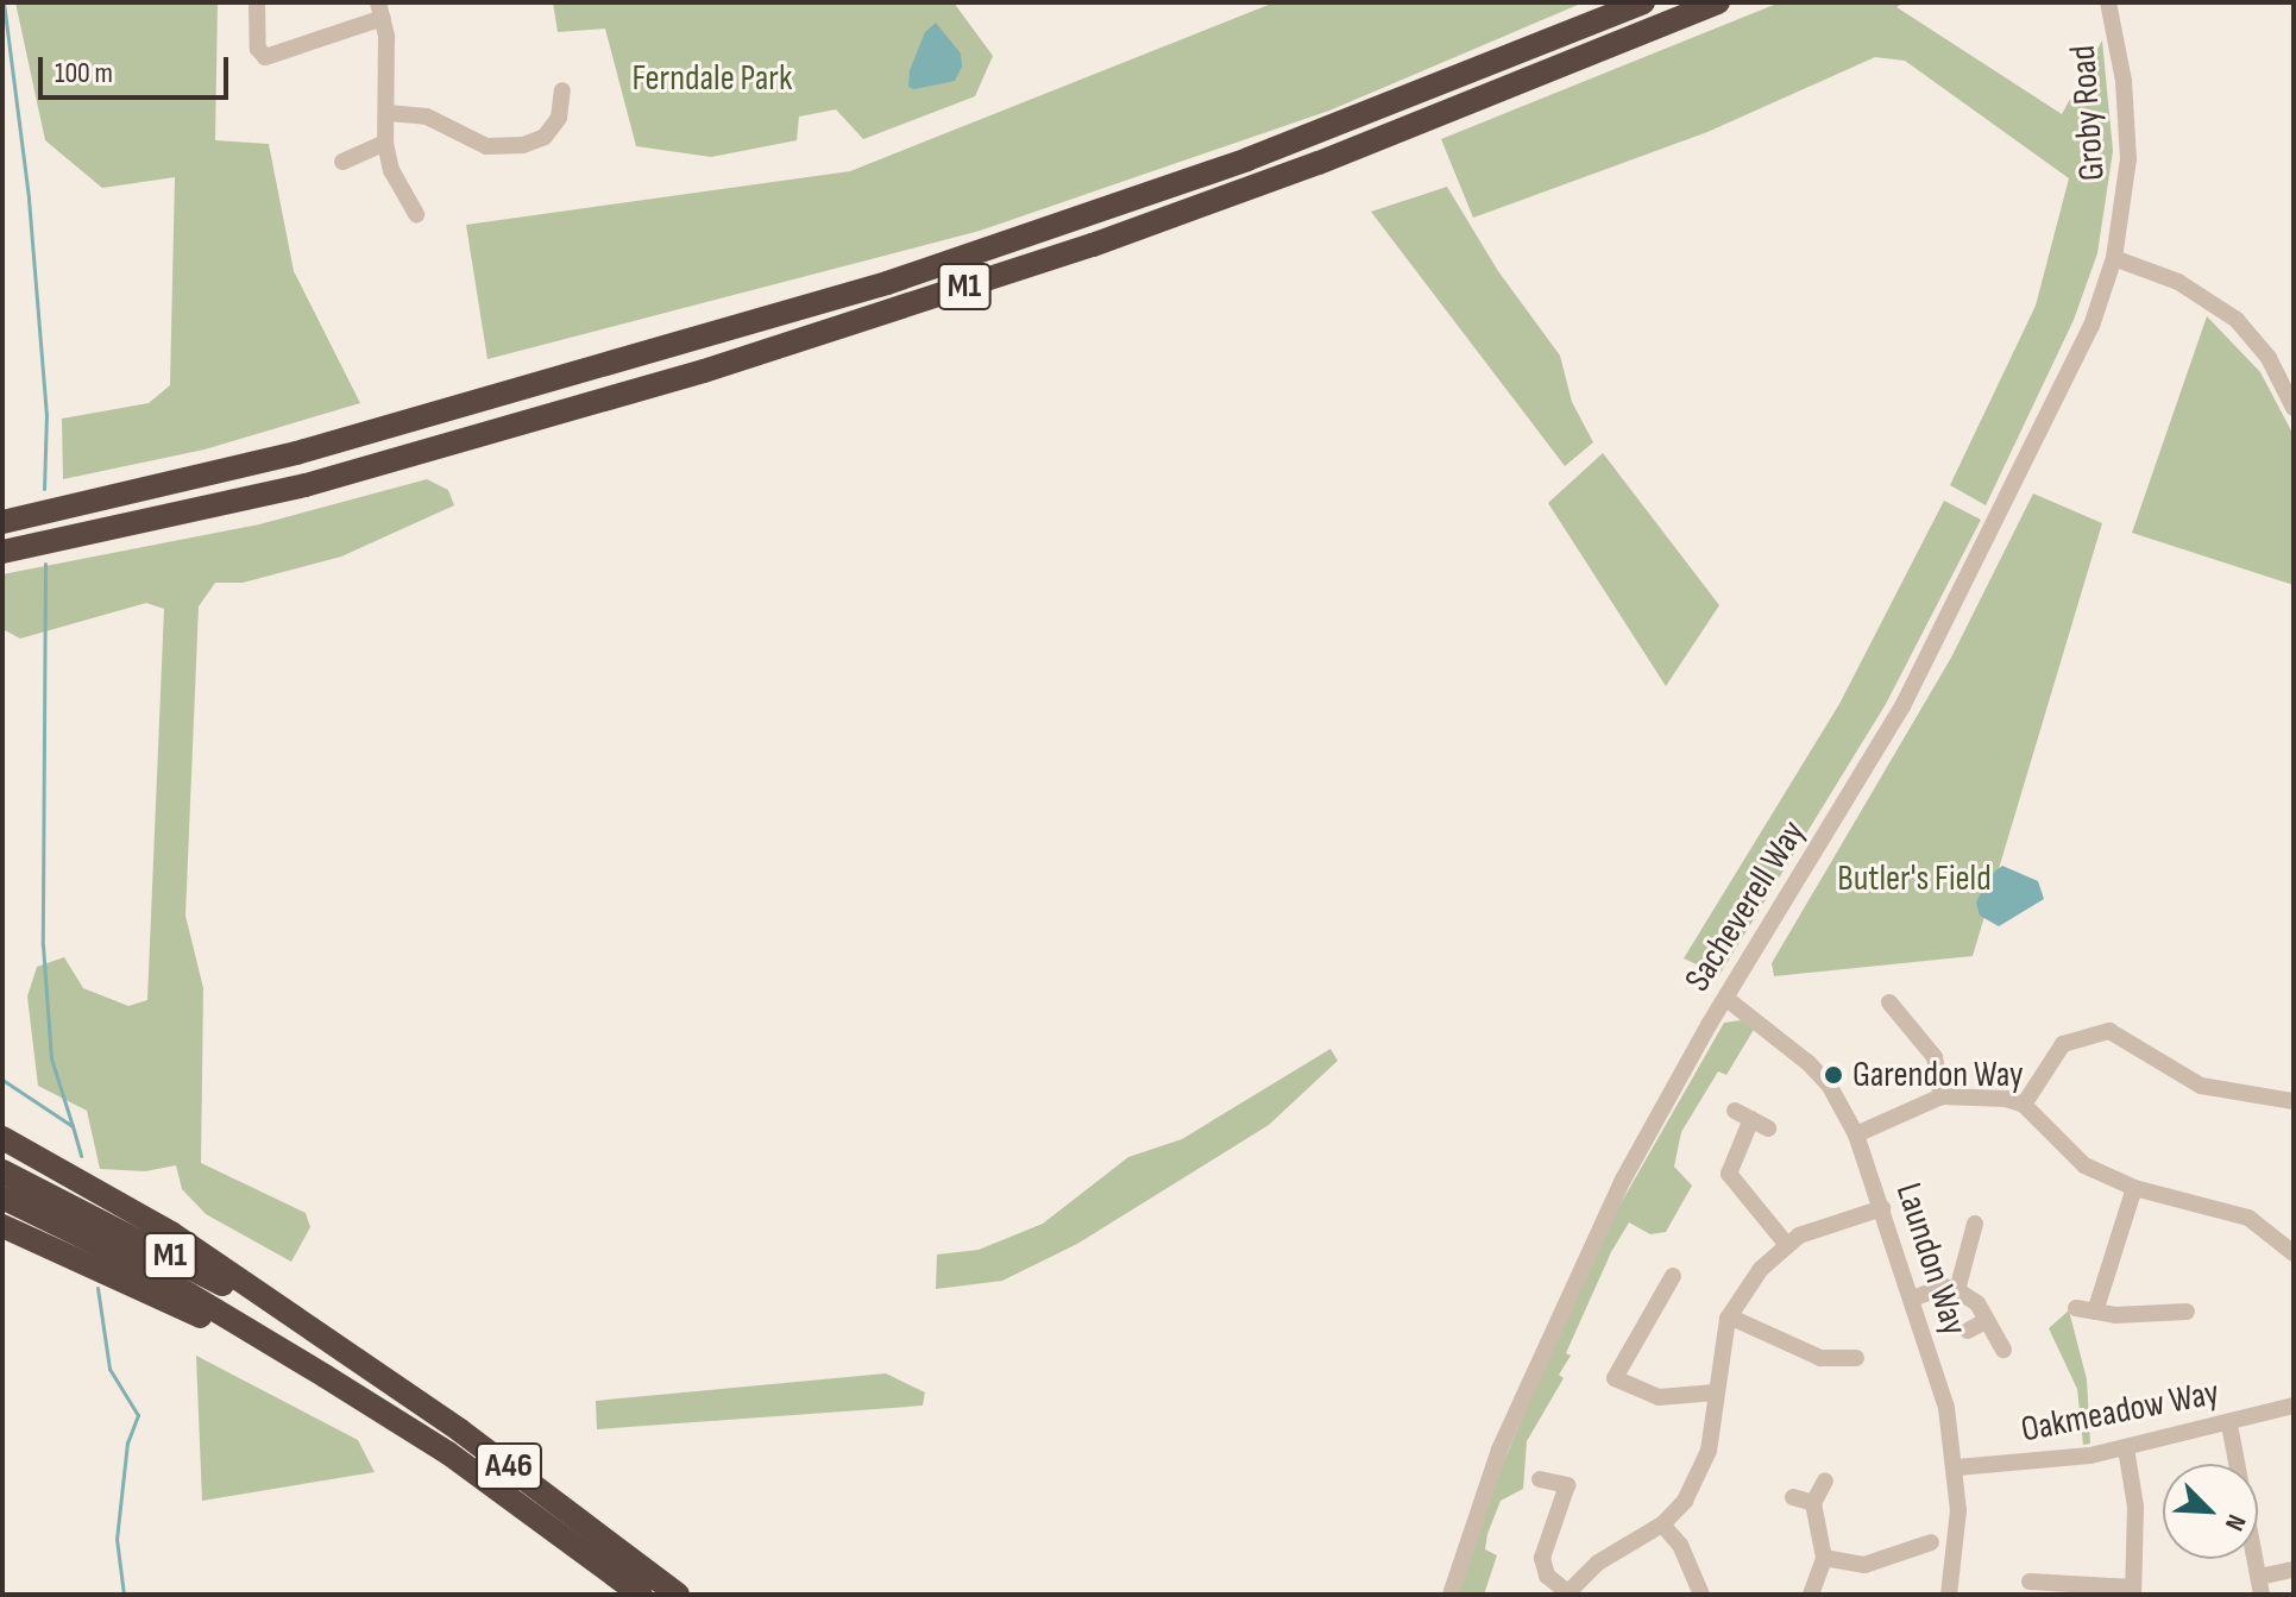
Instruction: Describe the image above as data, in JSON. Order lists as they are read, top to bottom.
{
  "streets": {
    "highway": ["M1", "A46"],
    "street": [
      "Groby Road",
      "Sacheverell Way",
      "Laundon Way",
      "Oakmeadow Way"
    ]
  },
  "crossings": [
    ["Groby Road", "Sacheverell Way"],
    ["M1", "A46"],
    ["Sacheverell Way", "Laundon Way"],
    ["Laundon Way", "Oakmeadow Way"]
  ],
  "parks": ["Ferndale Park", "Butler's Field"],
  "places": ["Garendon Way"],
  "scale_bar": "100 m",
  "north": "bottom right"
}
